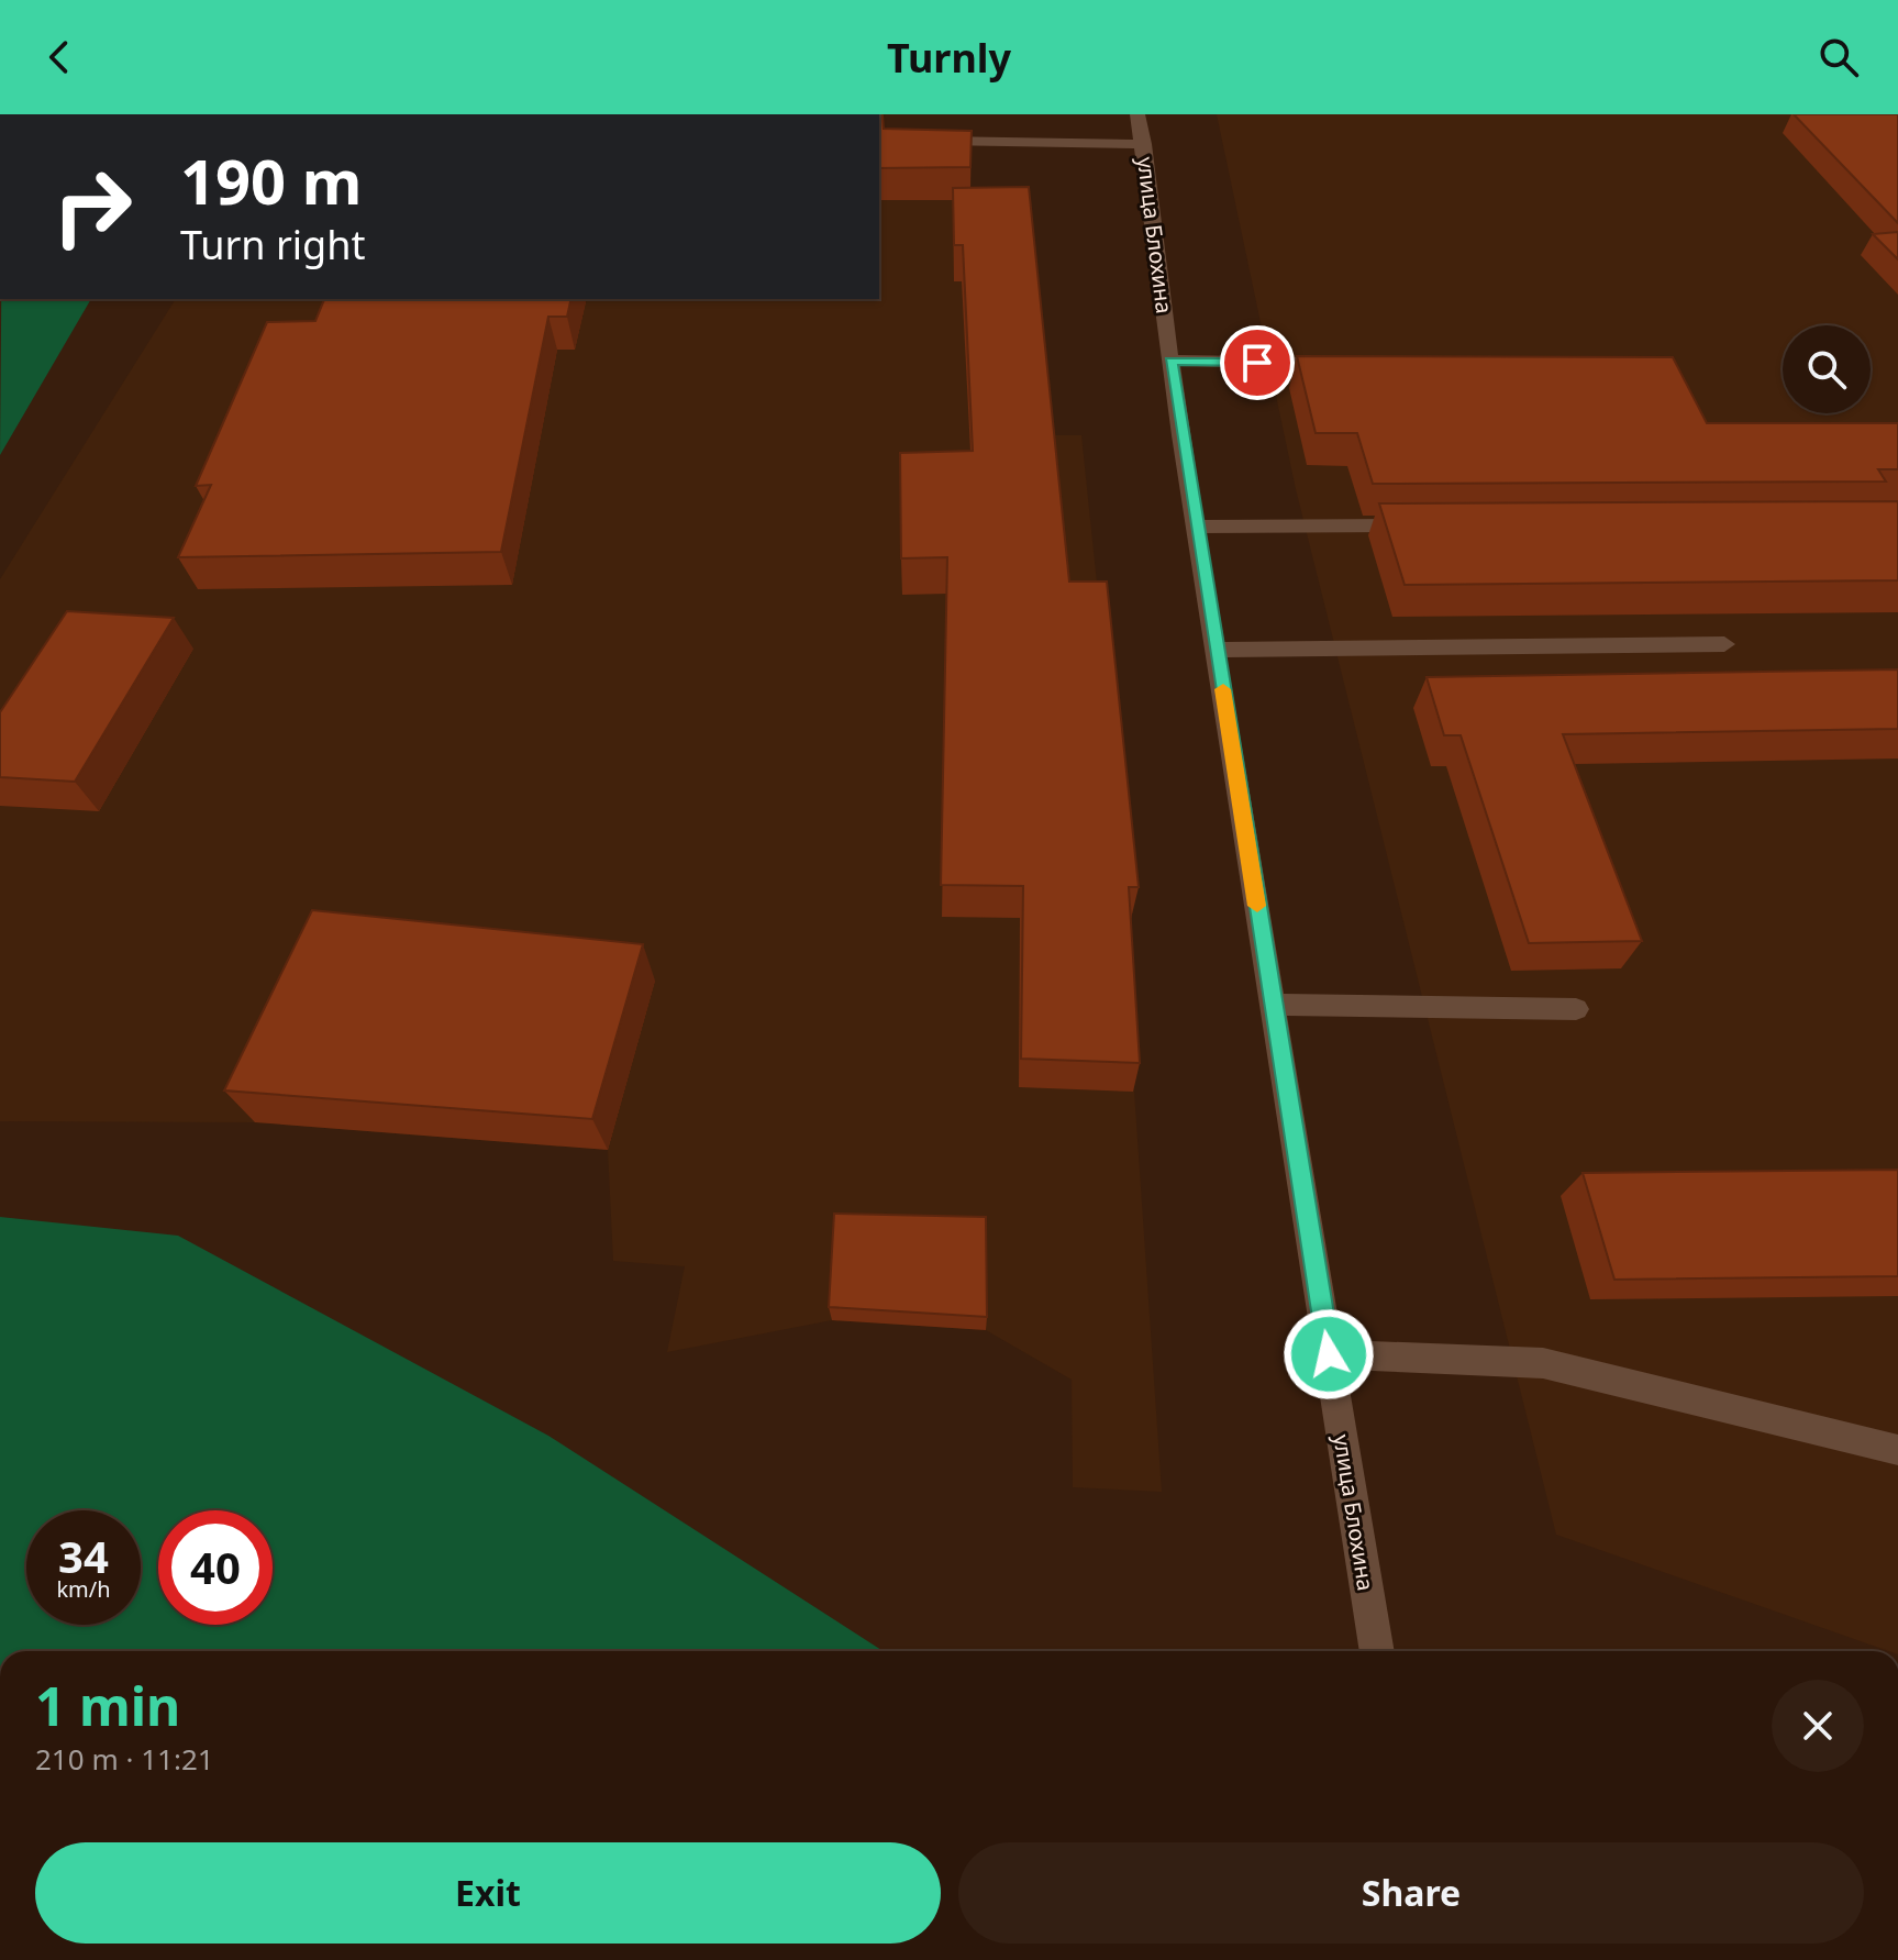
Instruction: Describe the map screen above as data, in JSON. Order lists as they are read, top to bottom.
{
  "streets": {
    "street": ["улица Блохина"]
  },
  "page": {
    "header": "Turnly",
    "turn": ["190 m", "Turn right"],
    "speed": "34 km/h",
    "limit": "40",
    "heading": ["1 min", "210 m · 11:21"],
    "buttons": ["Exit", "Share"]
  }
}
